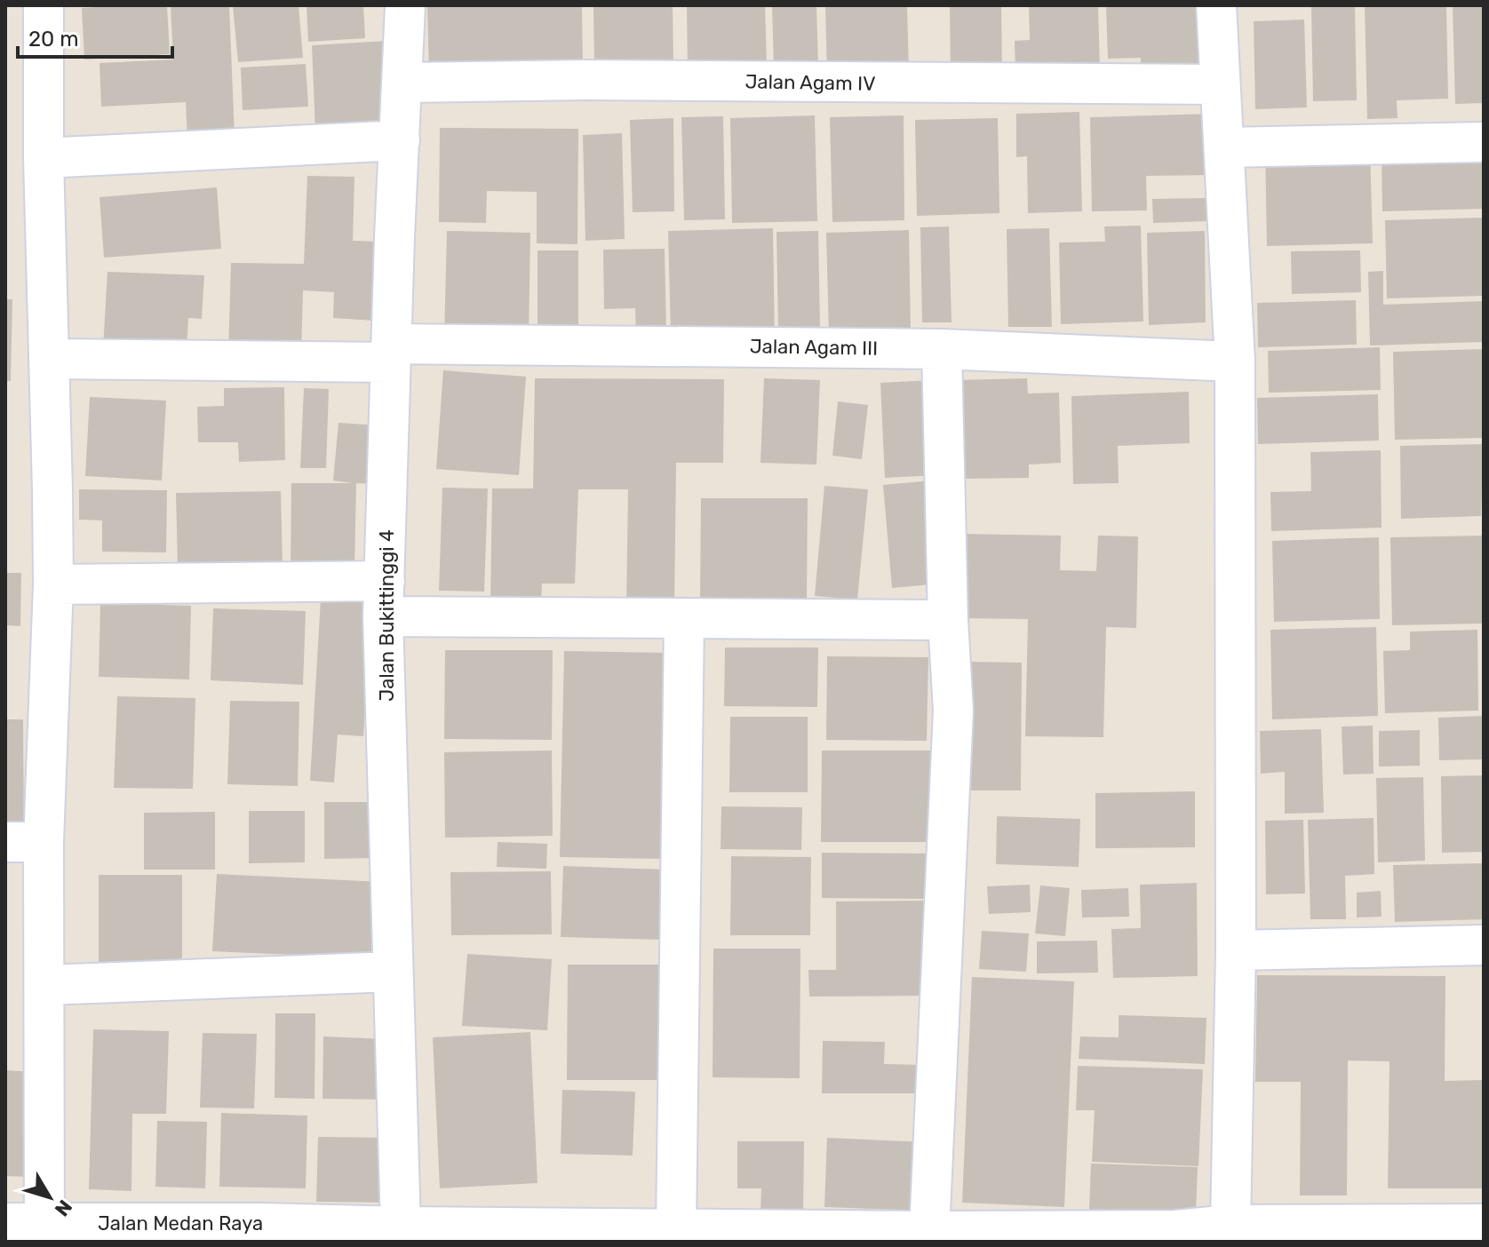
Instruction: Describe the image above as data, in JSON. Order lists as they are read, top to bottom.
{
  "streets": {
    "street": [
      "Jalan Agam IV",
      "Jalan Agam III",
      "Jalan Bukittinggi 4",
      "Jalan Medan Raya"
    ]
  },
  "crossings": [
    ["Jalan Agam IV", "Jalan Bukittinggi 4"],
    ["Jalan Agam III", "Jalan Bukittinggi 4"],
    ["Jalan Bukittinggi 4", "Jalan Medan Raya"]
  ],
  "scale_bar": "20 m",
  "north": "bottom right"
}
